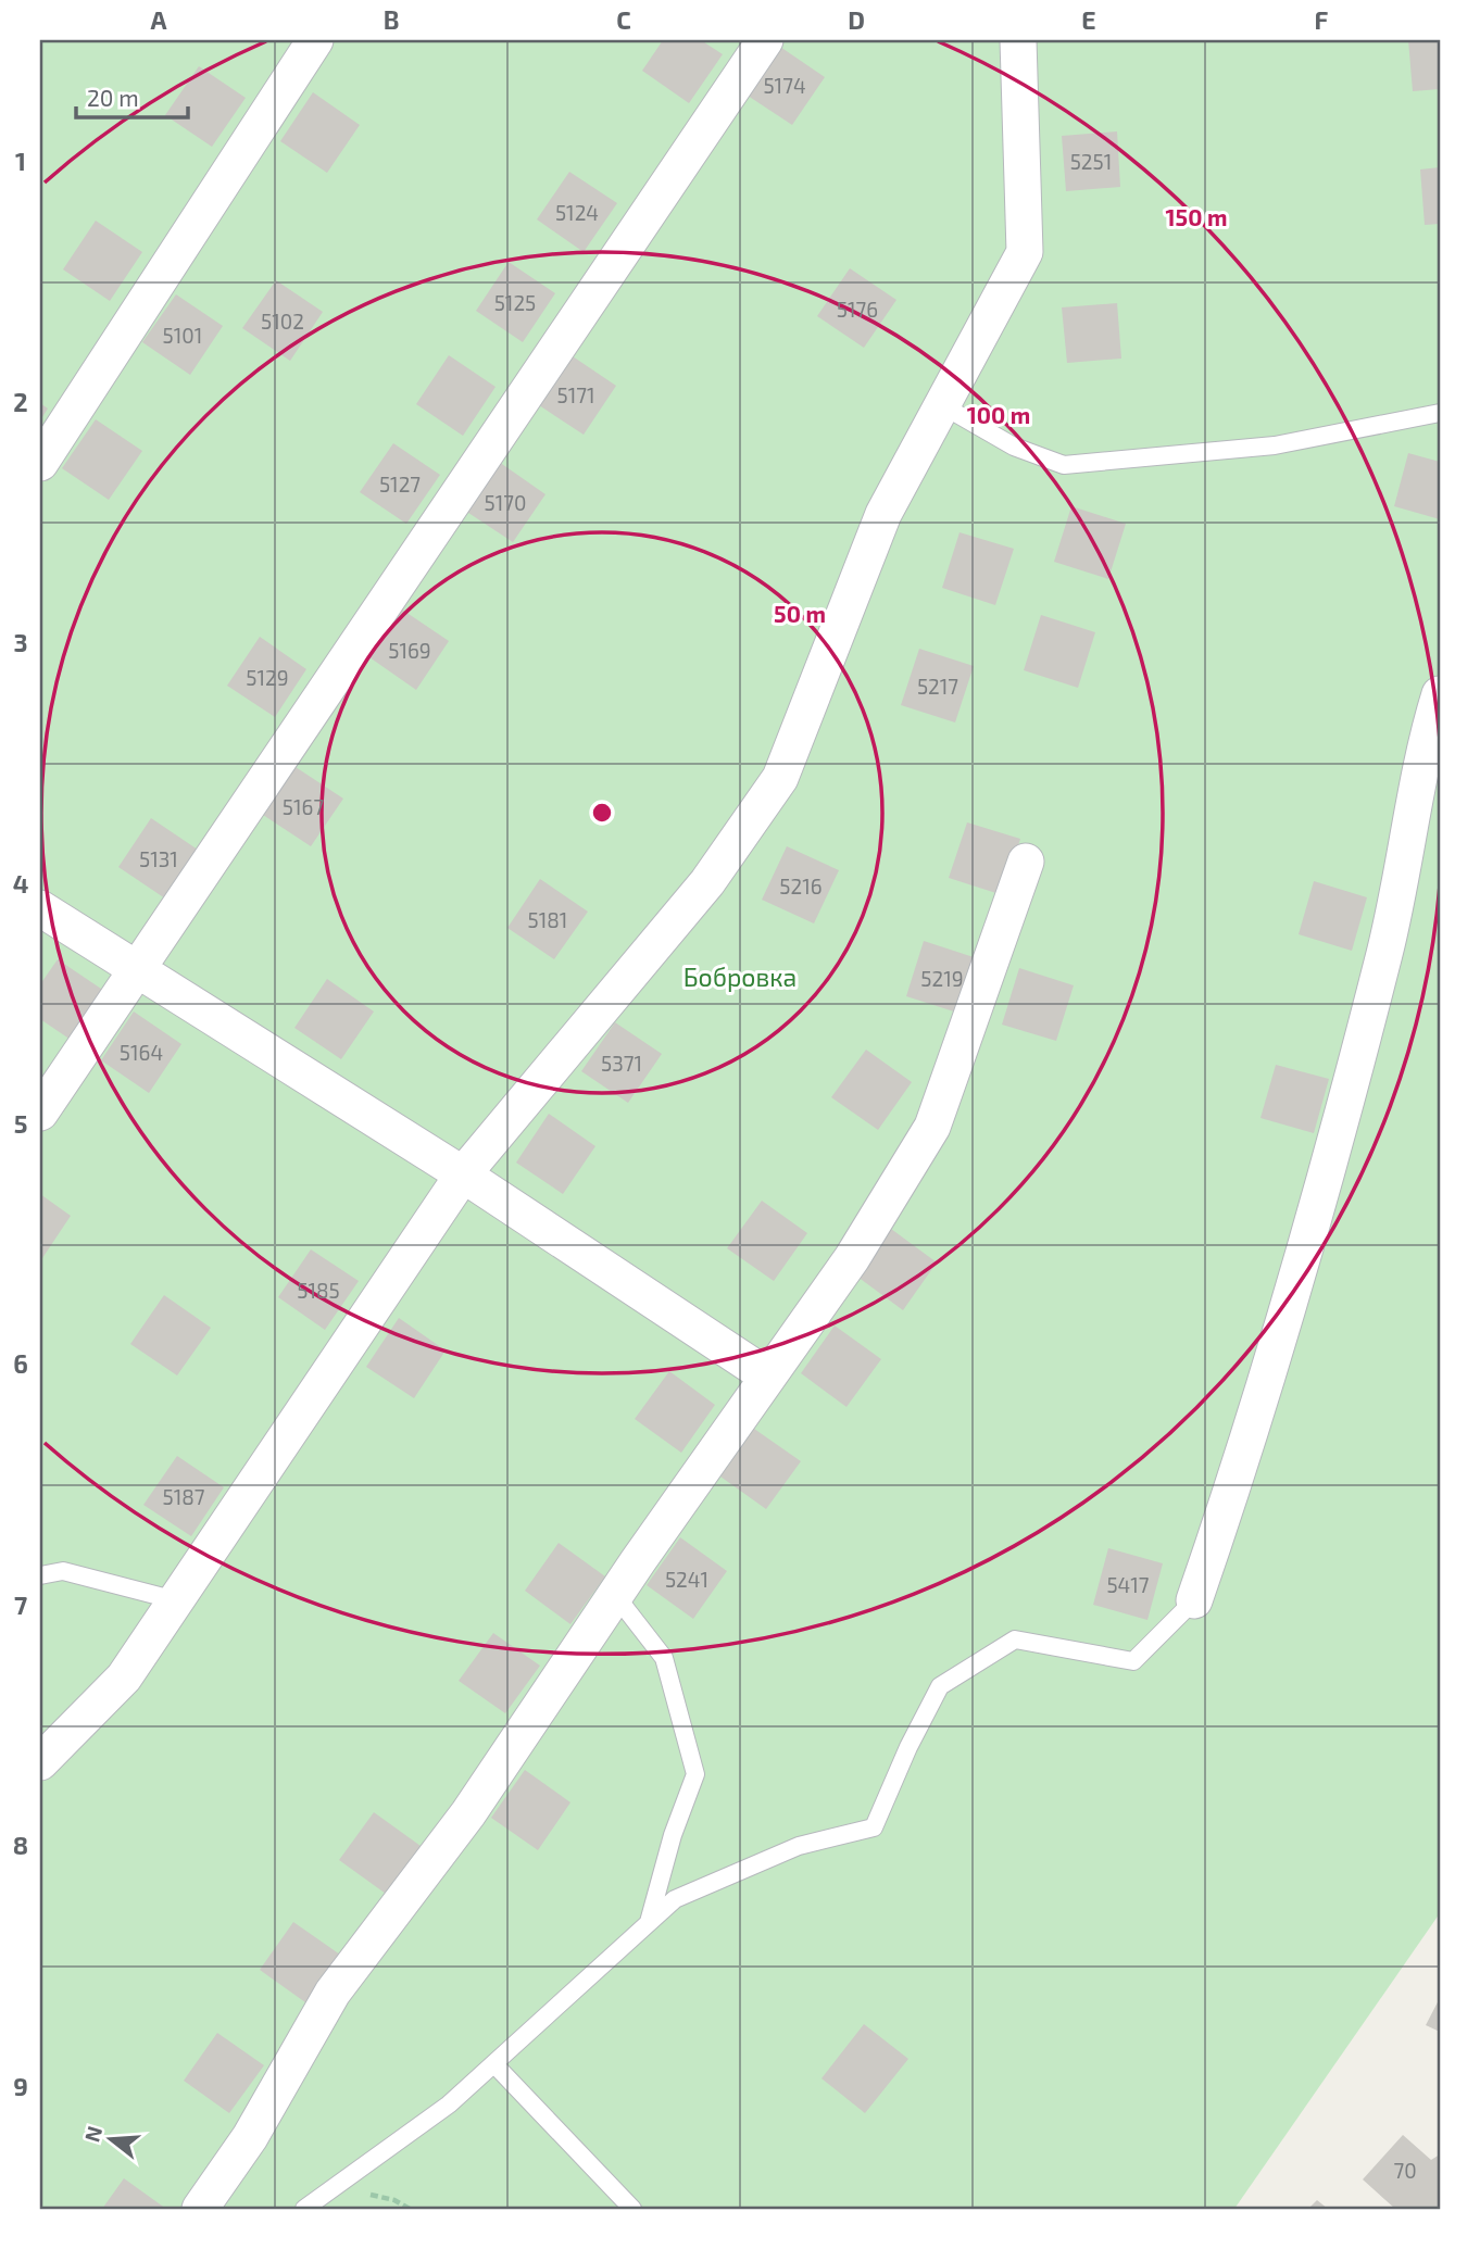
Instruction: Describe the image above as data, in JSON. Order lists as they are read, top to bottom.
{
  "parks": ["Бобровка"],
  "house_numbers": [
    "5174",
    "5251",
    "5124",
    "5125",
    "5176",
    "5102",
    "5101",
    "5171",
    "5127",
    "5170",
    "5169",
    "5129",
    "5217",
    "5167",
    "5131",
    "5216",
    "5181",
    "5219",
    "5164",
    "5371",
    "5185",
    "5187",
    "5241",
    "5417",
    "70"
  ],
  "scale_bar": "20 m",
  "north": "left",
  "grid": {
    "columns": [
      "A",
      "B",
      "C",
      "D",
      "E",
      "F"
    ],
    "rows": [
      "1",
      "2",
      "3",
      "4",
      "5",
      "6",
      "7",
      "8",
      "9"
    ]
  },
  "rings": ["150 m", "100 m", "50 m"]
}
